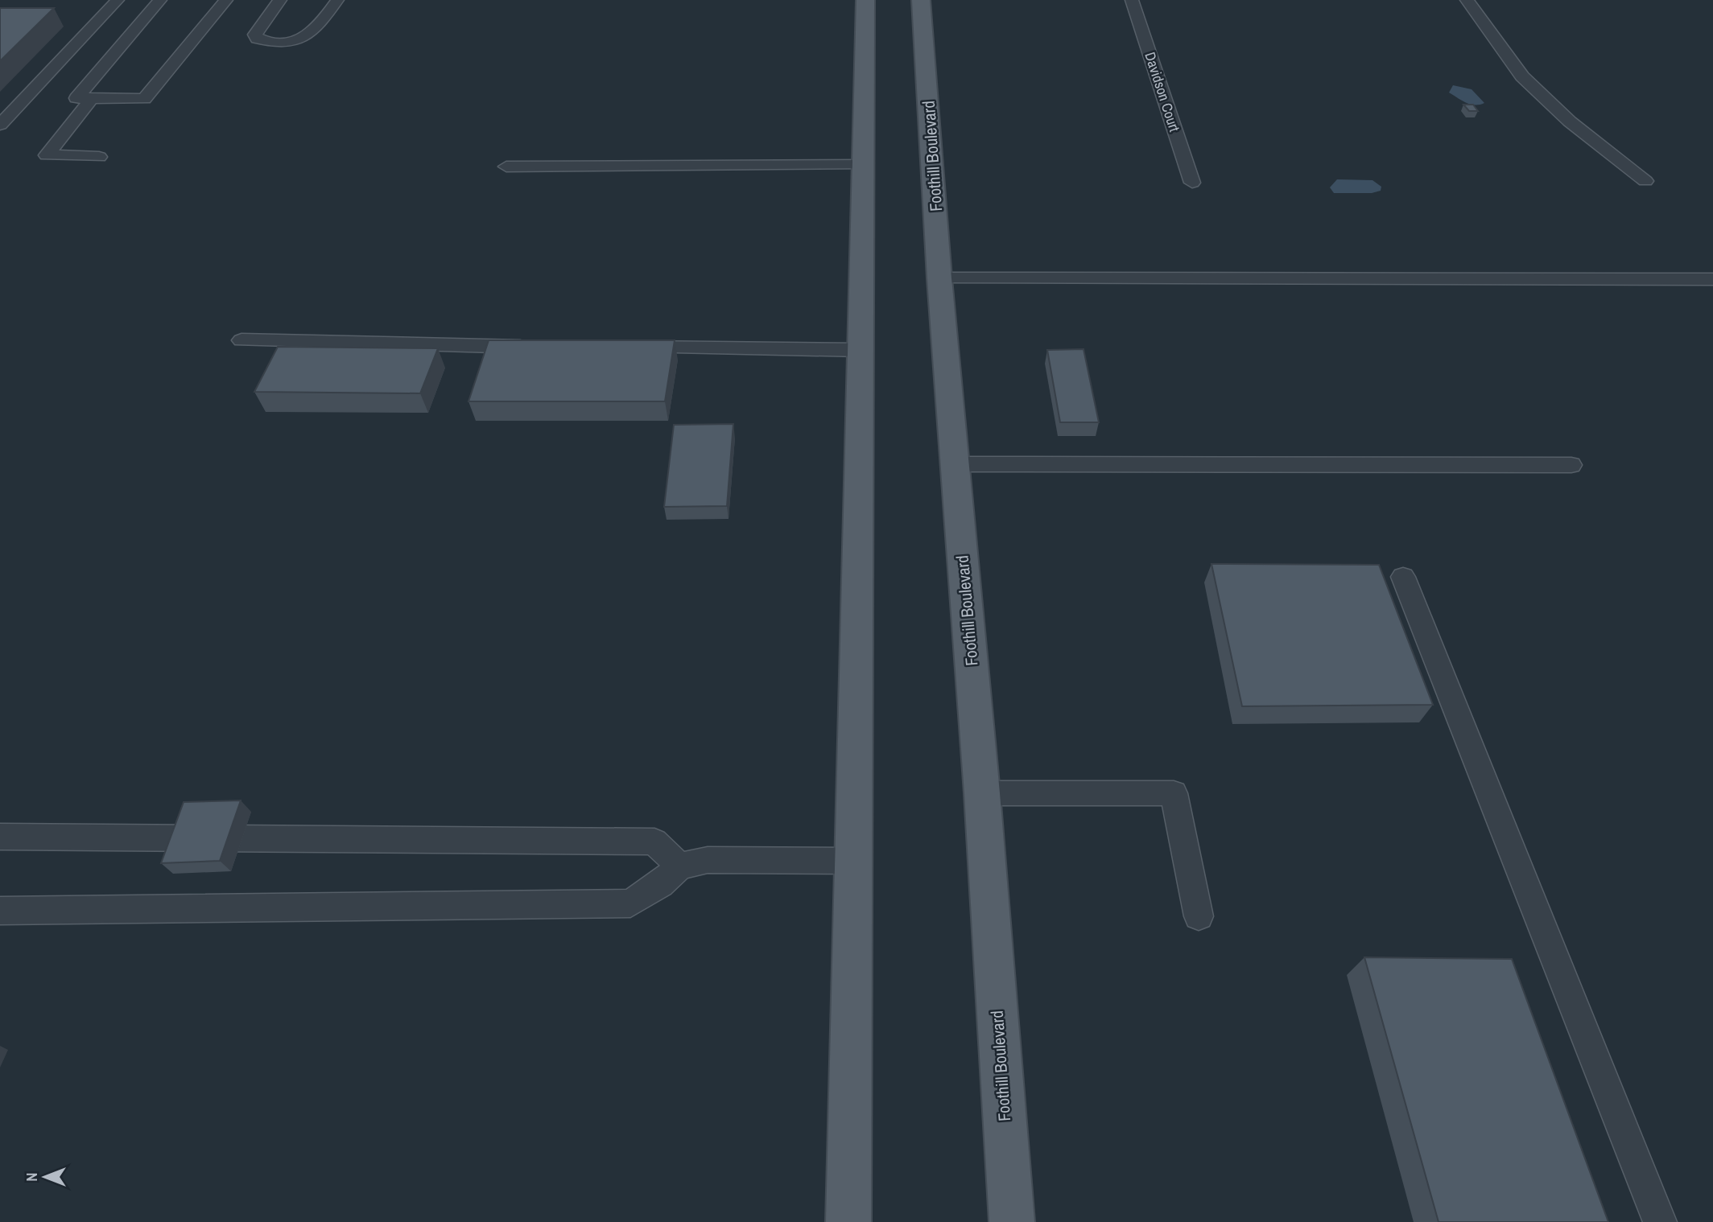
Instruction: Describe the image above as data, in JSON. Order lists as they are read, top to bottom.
{
  "streets": {
    "main road": ["Foothill Boulevard"],
    "lane": ["Davidson Court"]
  },
  "north": "left"
}
